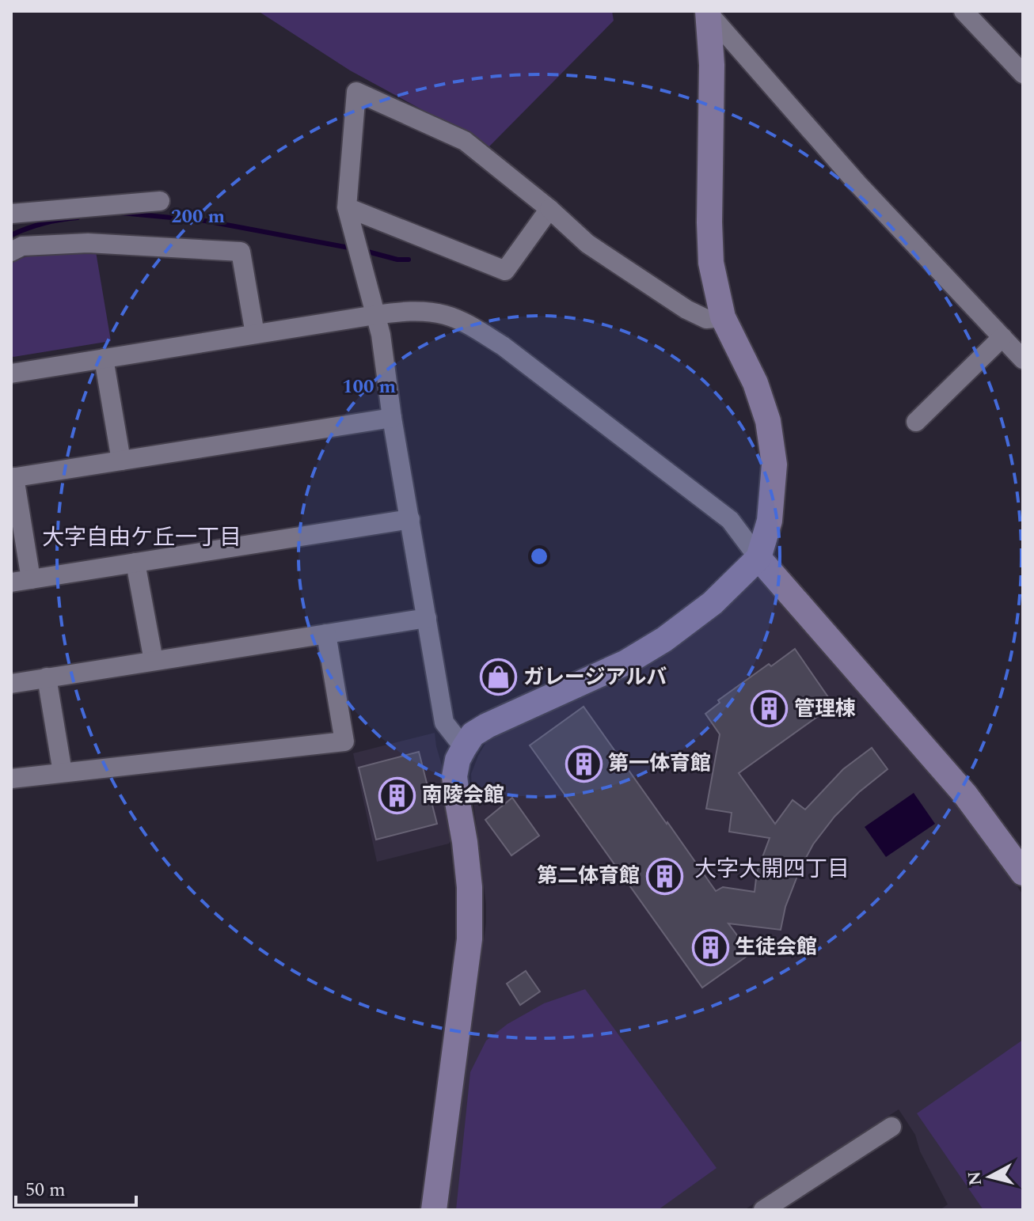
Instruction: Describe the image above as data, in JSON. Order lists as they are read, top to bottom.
{
  "districts": ["大字自由ケ丘一丁目", "大字大開四丁目"],
  "places": {
    "shop": ["ガレージアルバ"],
    "building": [
      "管理棟",
      "第一体育館",
      "南陵会館",
      "第二体育館",
      "生徒会館"
    ]
  },
  "scale_bar": "50 m",
  "north": "left",
  "rings": ["200 m", "100 m"]
}
